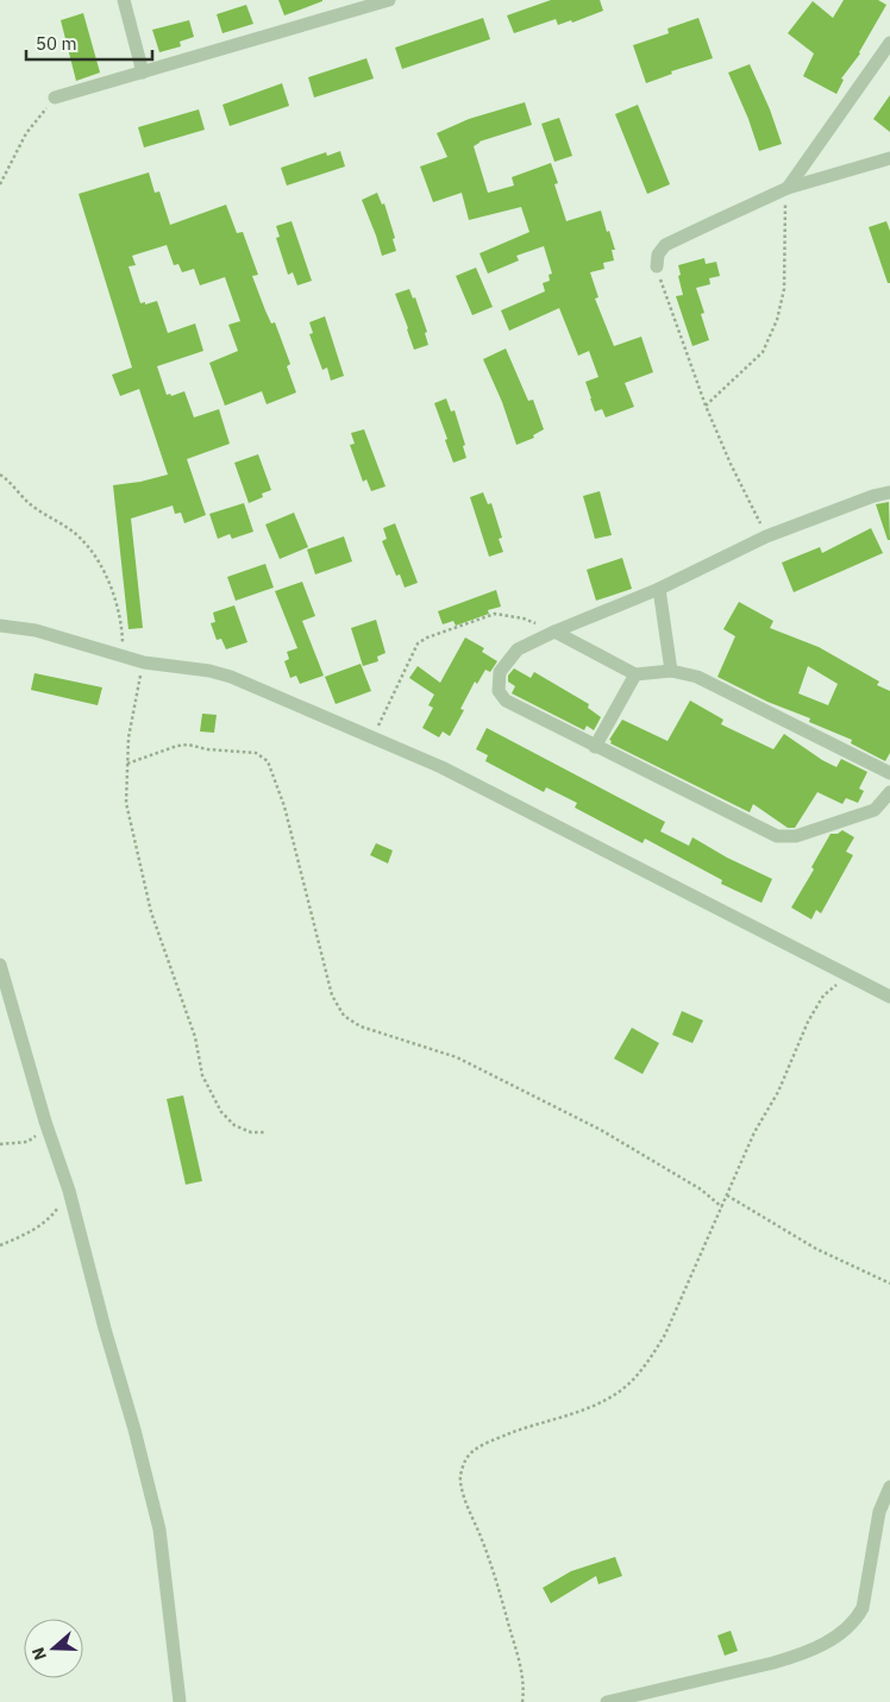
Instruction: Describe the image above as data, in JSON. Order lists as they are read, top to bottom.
{
  "scale_bar": "50 m",
  "north": "left"
}
